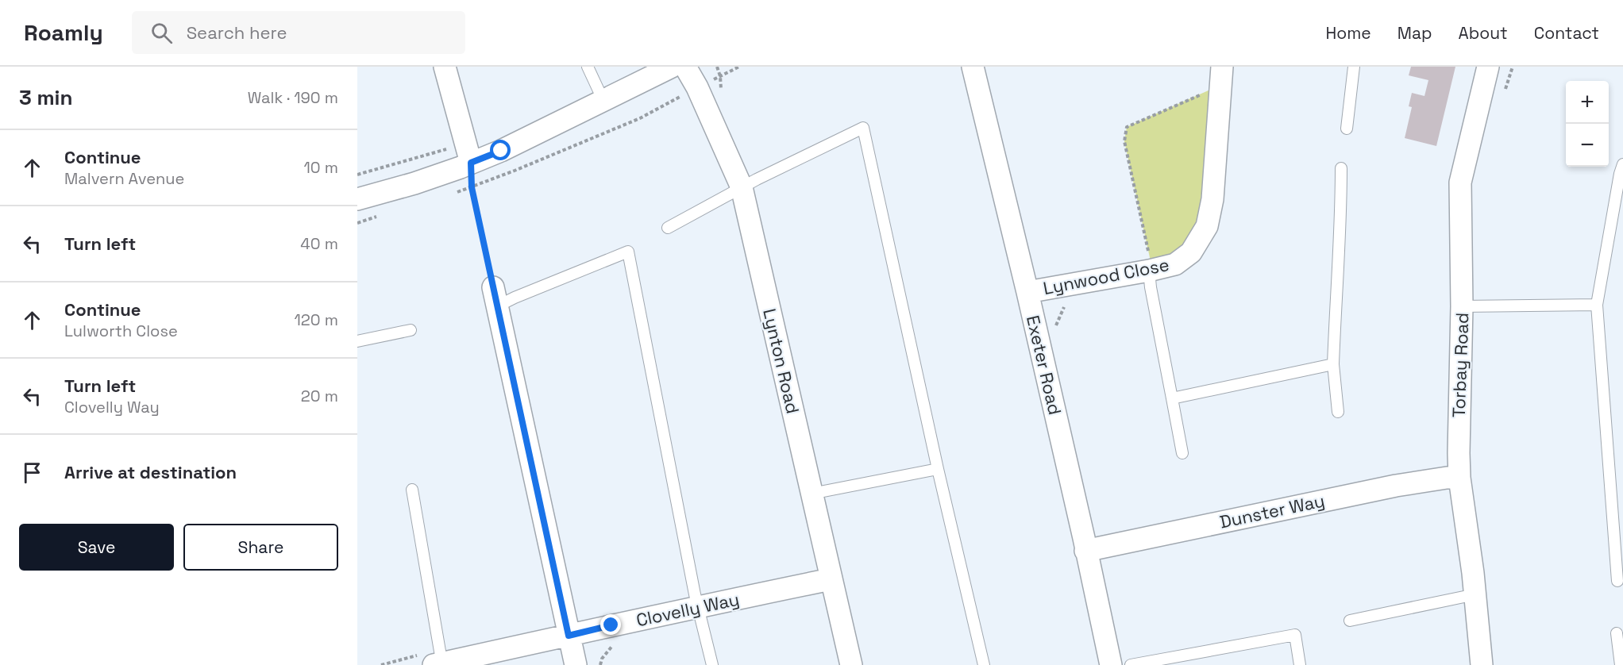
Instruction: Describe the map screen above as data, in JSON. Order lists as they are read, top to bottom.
{
  "streets": {
    "street": [
      "Lynwood Close",
      "Lynton Road",
      "Exeter Road",
      "Torbay Road",
      "Dunster Way",
      "Clovelly Way"
    ]
  },
  "crossings": [
    ["Lynwood Close", "Exeter Road"],
    ["Lynton Road", "Clovelly Way"],
    ["Exeter Road", "Dunster Way"],
    ["Torbay Road", "Dunster Way"]
  ],
  "page": {
    "header": "Roamly",
    "search": "Search here",
    "nav": [
      "Home",
      "Map",
      "About",
      "Contact"
    ],
    "heading": ["3 min", "Walk · 190 m"],
    "map_buttons": ["+", "−"],
    "list": [
      ["Continue", "Malvern Avenue", "10 m"],
      ["Turn left", "40 m"],
      ["Continue", "Lulworth Close", "120 m"],
      ["Turn left", "Clovelly Way", "20 m"],
      "Arrive at destination"
    ],
    "buttons": ["Save", "Share"]
  }
}
